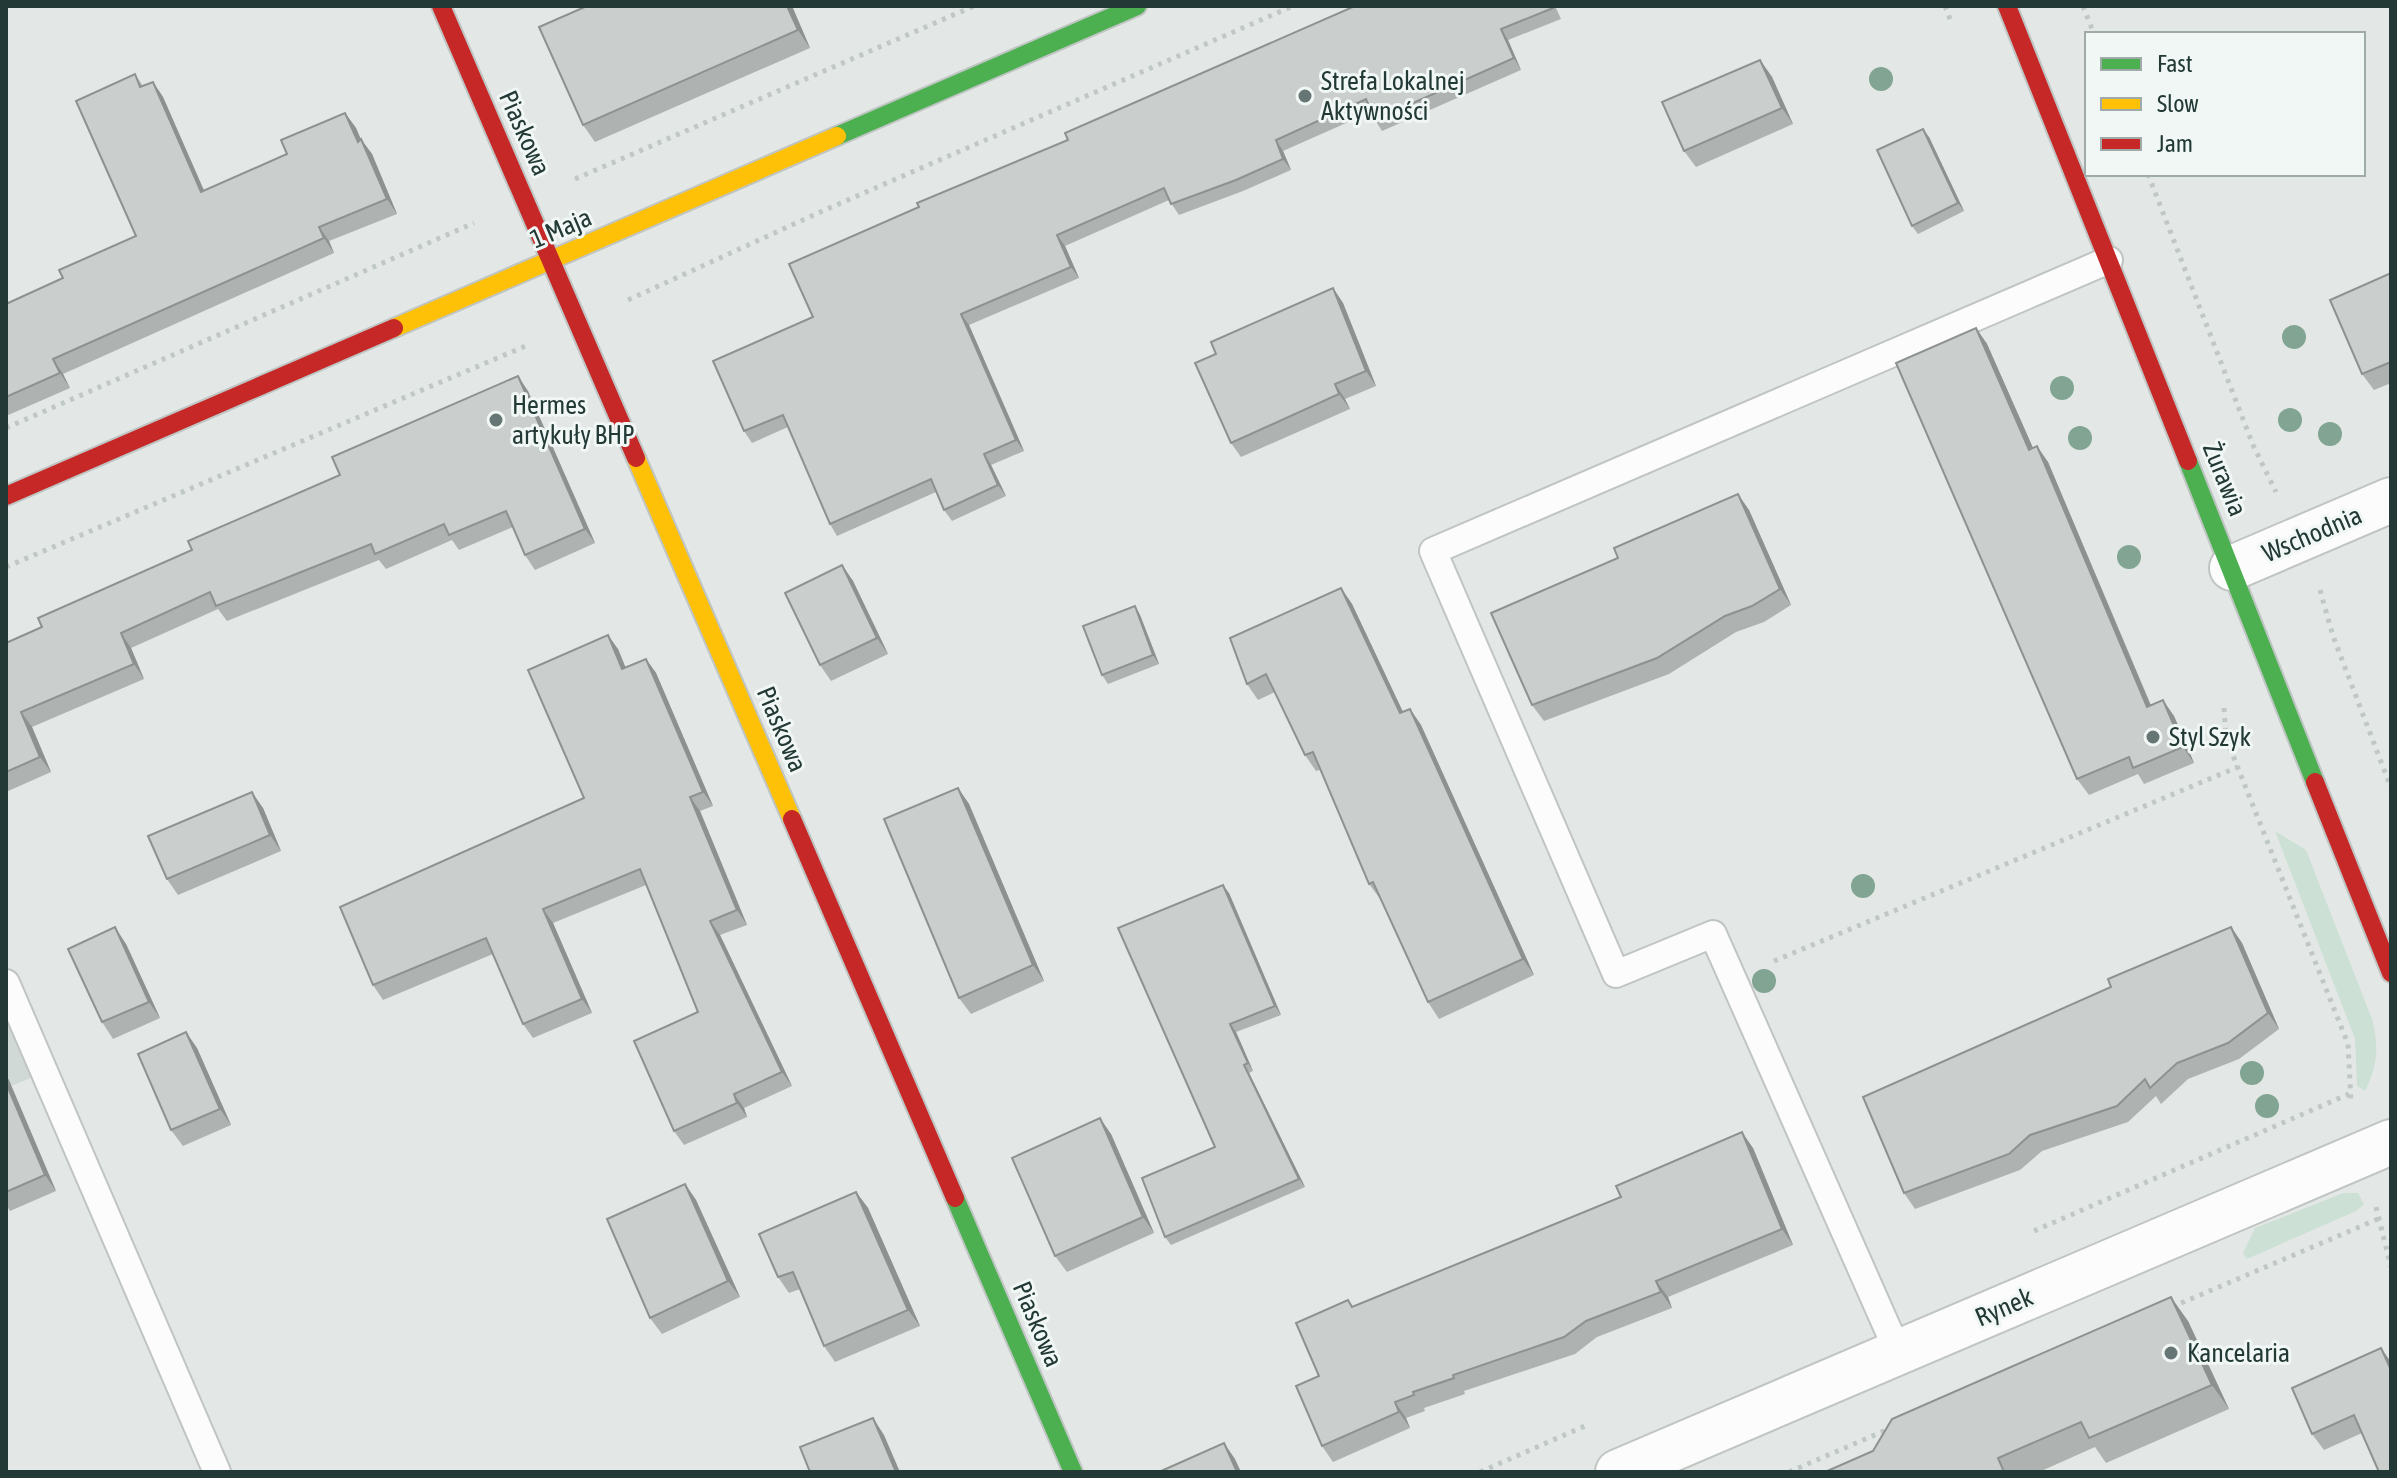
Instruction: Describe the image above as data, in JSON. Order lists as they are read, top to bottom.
{
  "streets": {
    "street": [
      "Piaskowa",
      "1 Maja",
      "Żurawia",
      "Wschodnia",
      "Rynek"
    ]
  },
  "crossings": [
    ["Piaskowa", "1 Maja"],
    ["Żurawia", "Wschodnia"]
  ],
  "places": [
    "Strefa Lokalnej Aktywności",
    "Hermes artykuły BHP",
    "Styl Szyk",
    "Kancelaria"
  ],
  "legend": ["Fast", "Slow", "Jam"]
}
